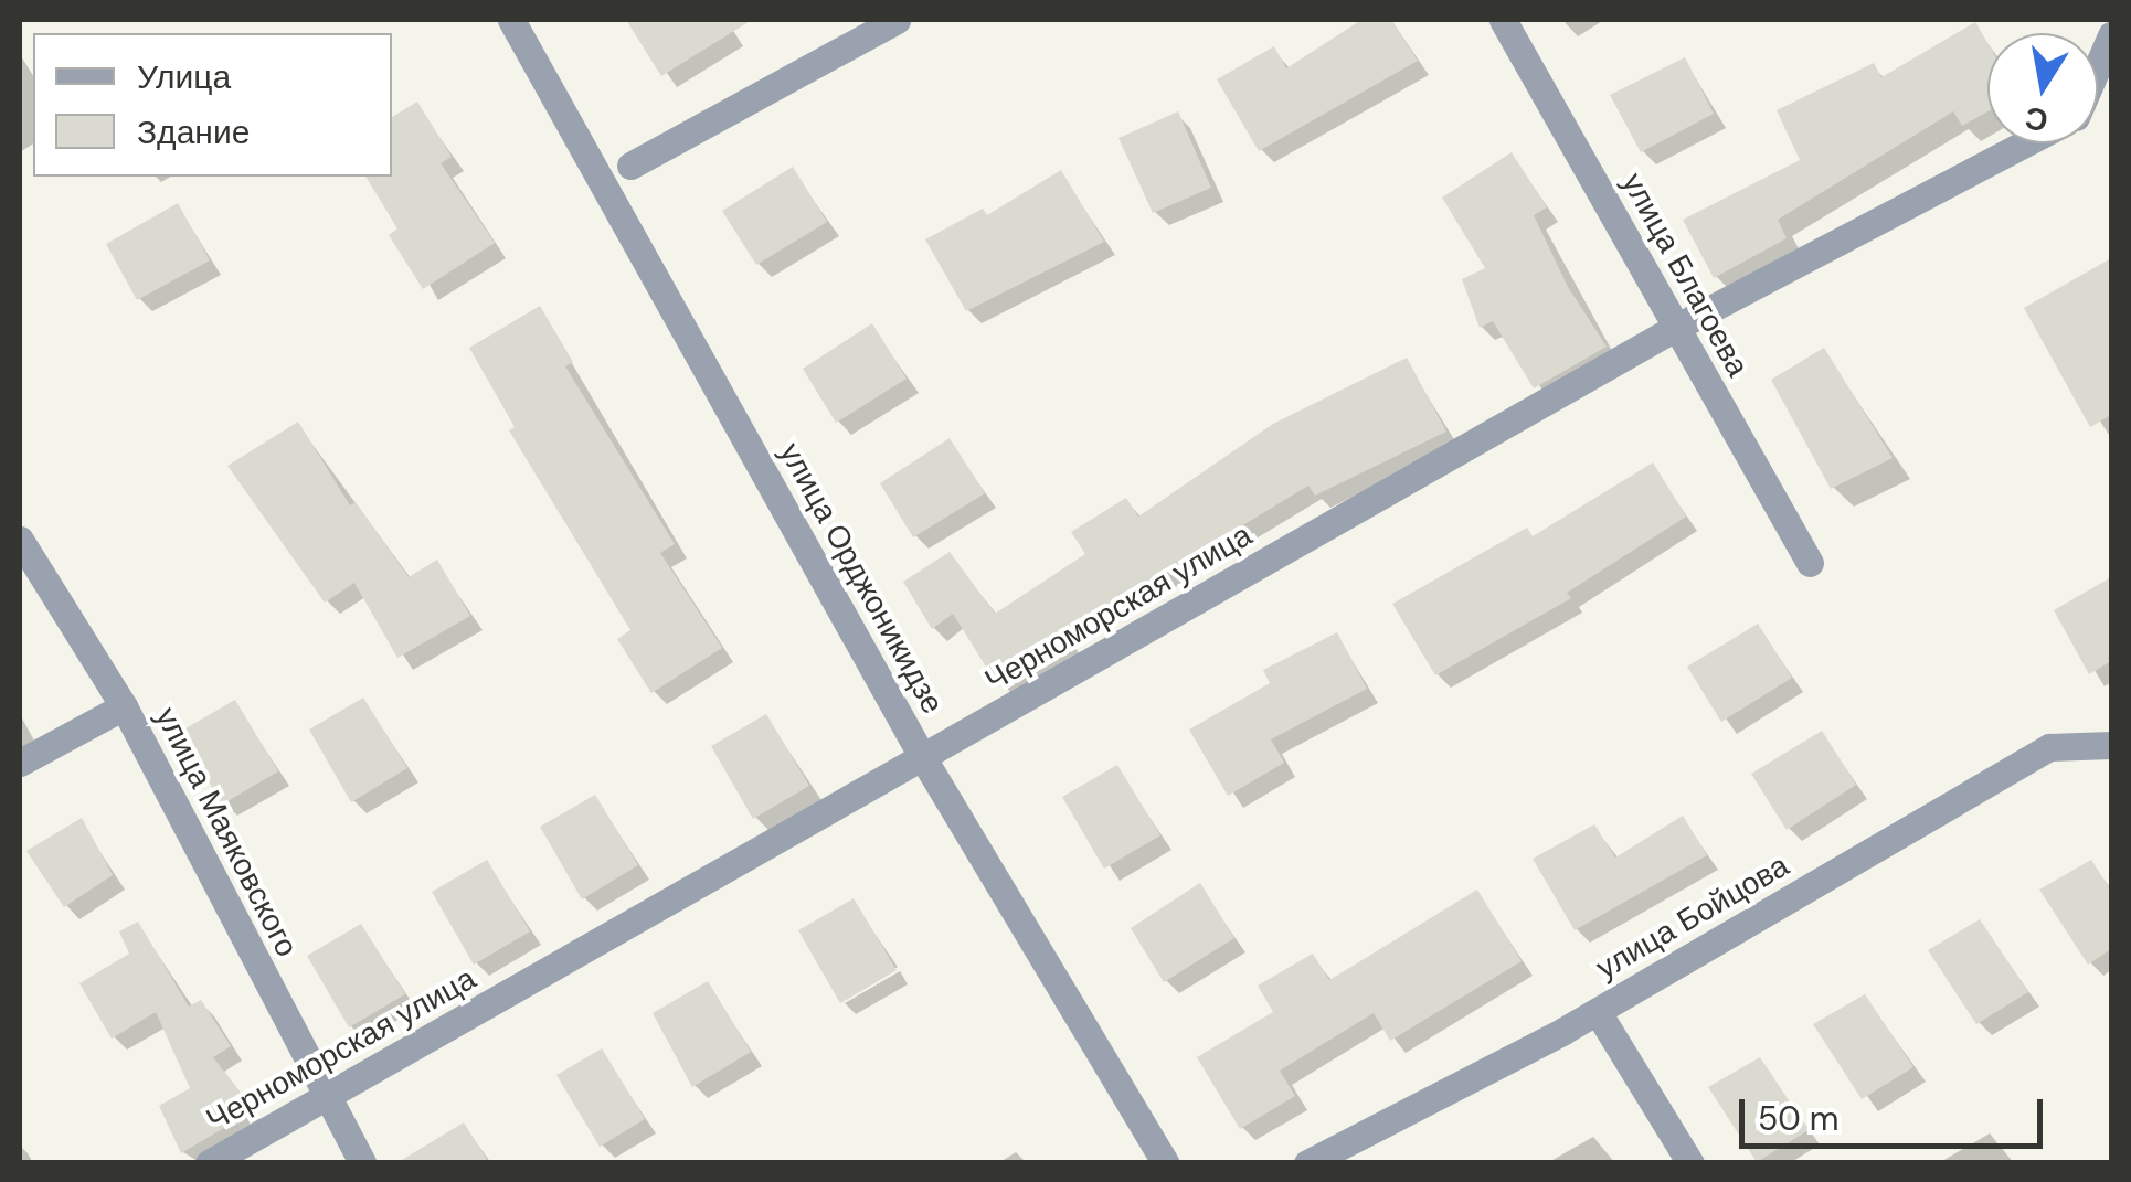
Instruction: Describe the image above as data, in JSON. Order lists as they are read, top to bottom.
{
  "streets": {
    "street": [
      "улица Благоева",
      "улица Орджоникидзе",
      "Черноморская улица",
      "улица Маяковского",
      "улица Бойцова"
    ]
  },
  "crossings": [
    ["улица Благоева", "Черноморская улица"],
    ["улица Орджоникидзе", "Черноморская улица"],
    ["Черноморская улица", "улица Маяковского"]
  ],
  "legend": ["Улица", "Здание"],
  "scale_bar": "50 m",
  "north": "bottom"
}
